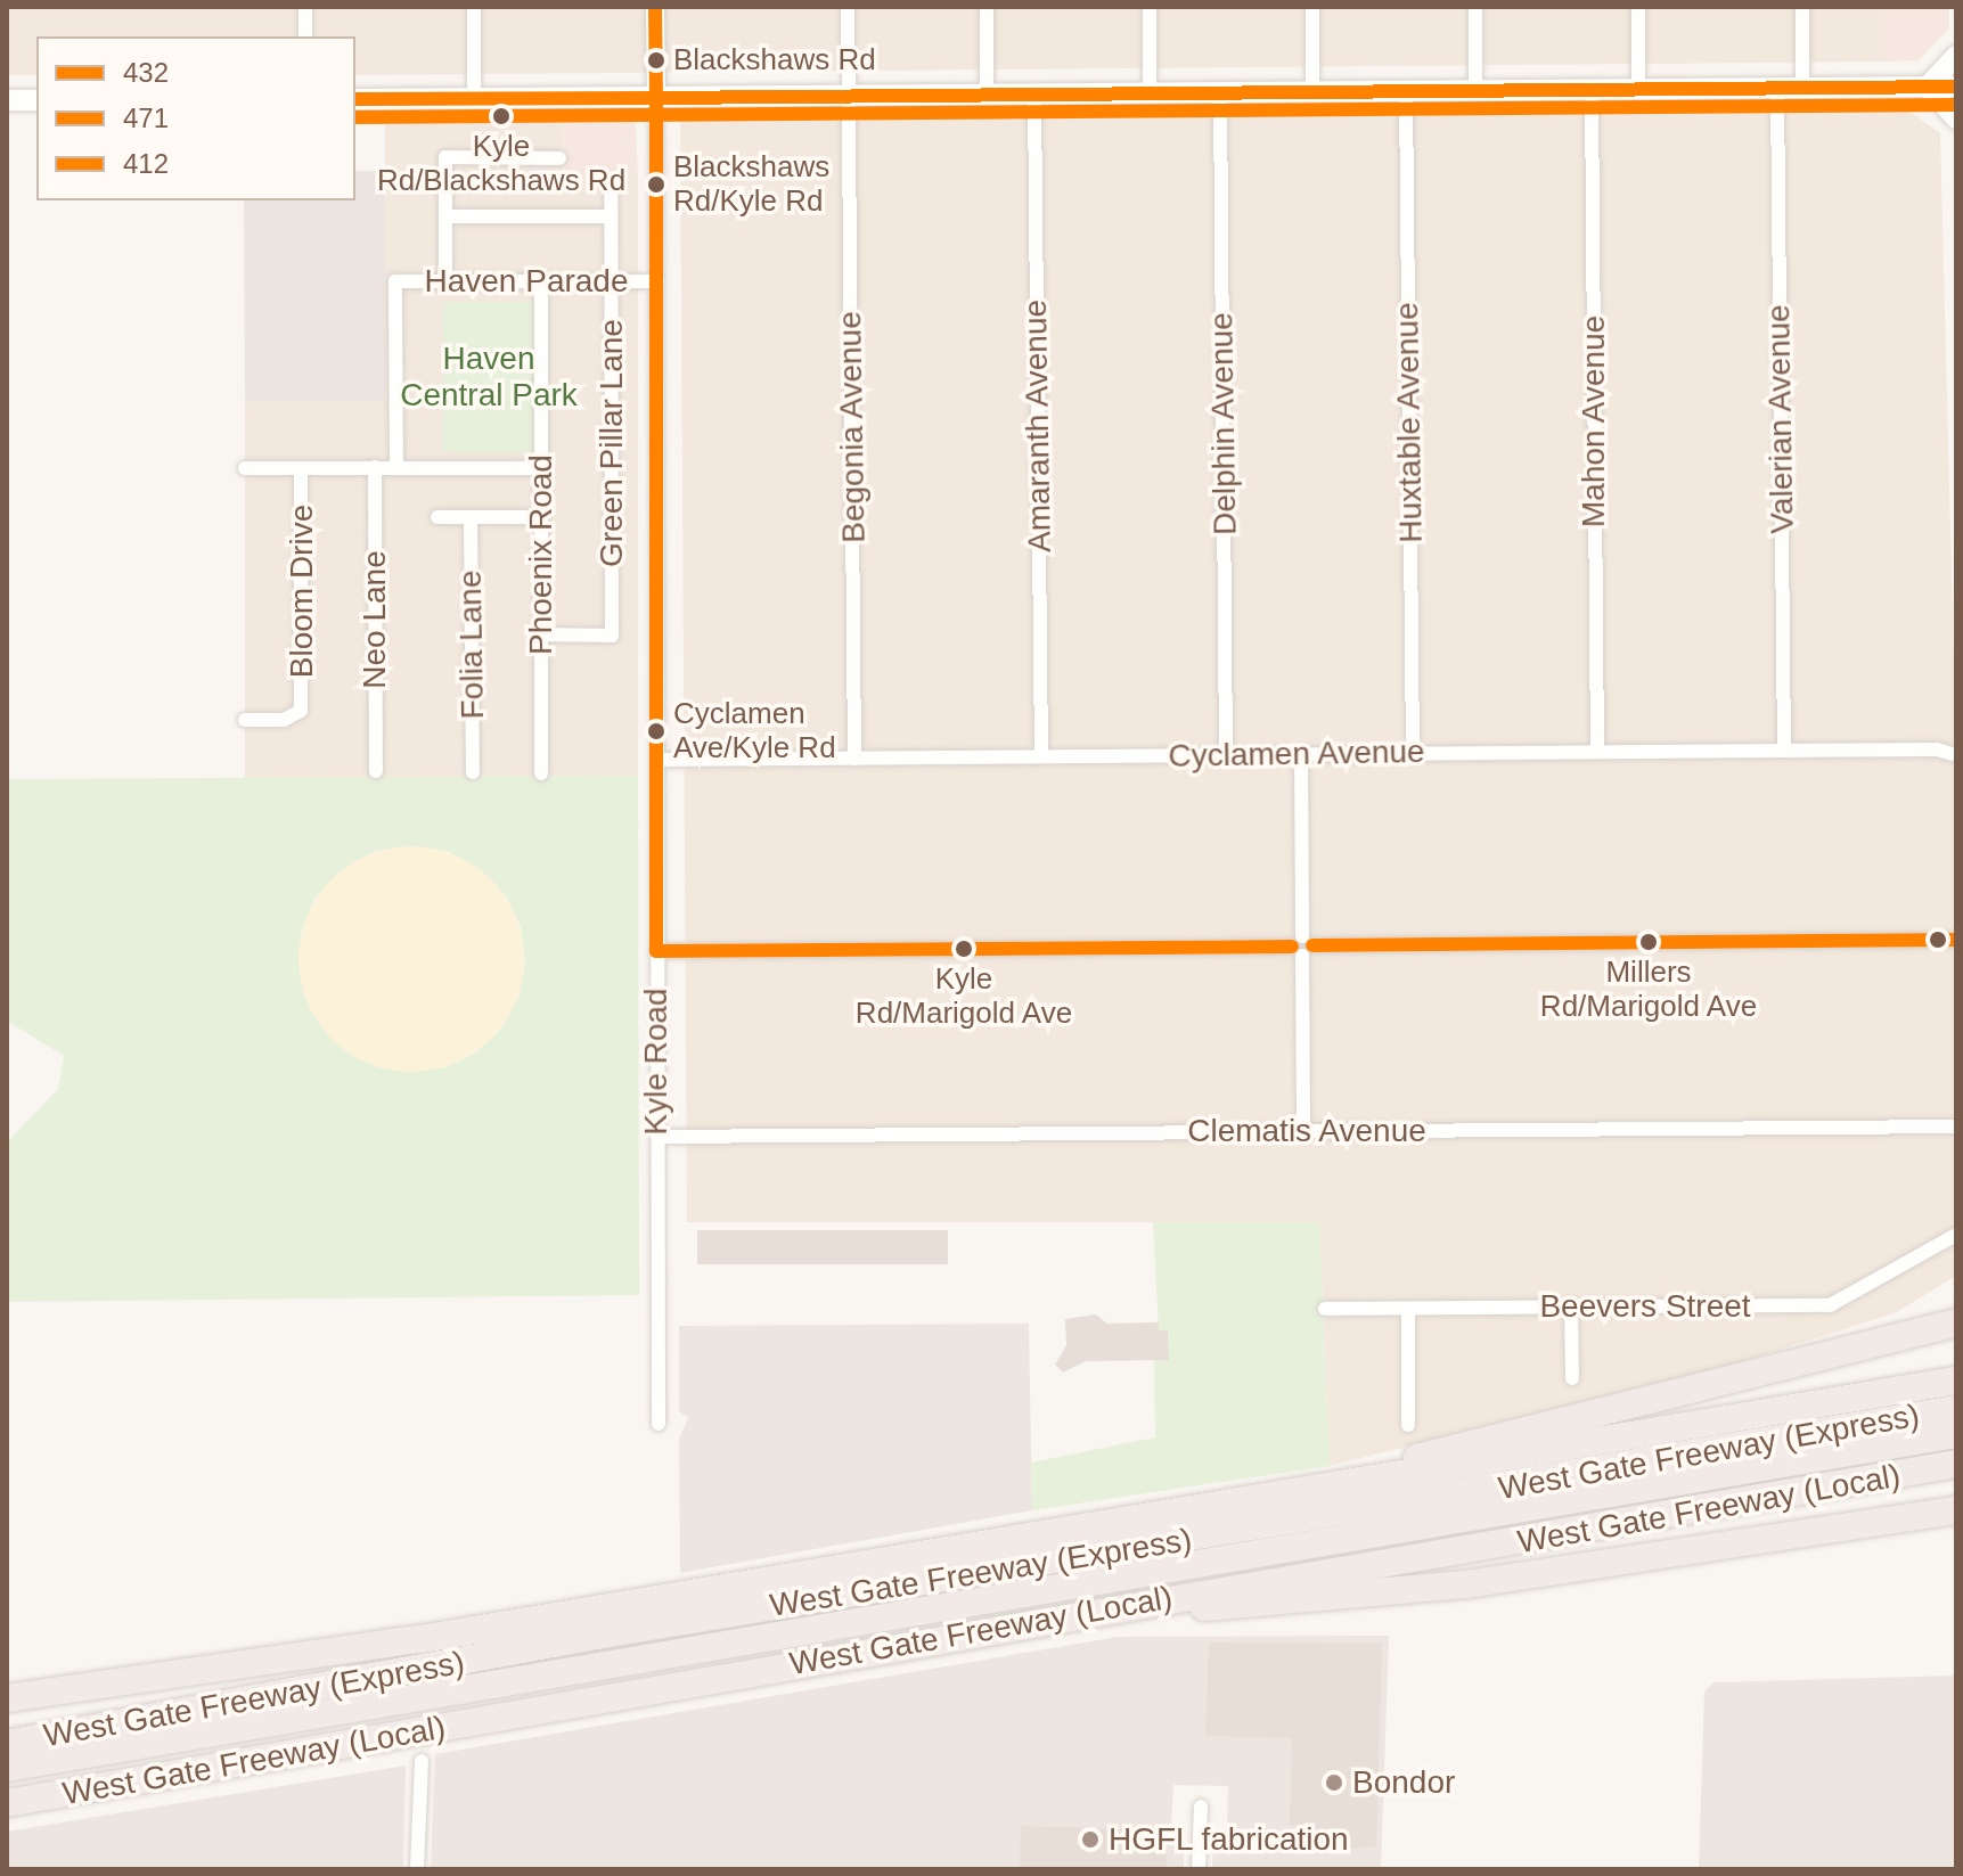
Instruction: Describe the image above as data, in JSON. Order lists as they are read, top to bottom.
{
  "streets": {
    "highway": ["West Gate Freeway (Express)", "West Gate Freeway (Local)"],
    "street": [
      "Haven Parade",
      "Valerian Avenue",
      "Mahon Avenue",
      "Huxtable Avenue",
      "Delphin Avenue",
      "Amaranth Avenue",
      "Begonia Avenue",
      "Green Pillar Lane",
      "Phoenix Road",
      "Bloom Drive",
      "Neo Lane",
      "Folia Lane",
      "Cyclamen Avenue",
      "Kyle Road",
      "Clematis Avenue",
      "Beevers Street"
    ]
  },
  "crossings": [
    ["Haven Parade", "Green Pillar Lane"],
    ["Haven Parade", "Phoenix Road"],
    ["Haven Parade", "Kyle Road"],
    ["Valerian Avenue", "Cyclamen Avenue"],
    ["Mahon Avenue", "Cyclamen Avenue"],
    ["Huxtable Avenue", "Cyclamen Avenue"],
    ["Delphin Avenue", "Cyclamen Avenue"],
    ["Amaranth Avenue", "Cyclamen Avenue"],
    ["Begonia Avenue", "Cyclamen Avenue"],
    ["Green Pillar Lane", "Phoenix Road"],
    ["Cyclamen Avenue", "Kyle Road"],
    ["Kyle Road", "Clematis Avenue"]
  ],
  "parks": ["Haven Central Park"],
  "places": [
    "Blackshaws Rd",
    "Kyle Rd/Blackshaws Rd",
    "Blackshaws Rd/Kyle Rd",
    "Cyclamen Ave/Kyle Rd",
    "Millers Rd/Marigold Ave",
    "Kyle Rd/Marigold Ave",
    "Bondor",
    "HGFL fabrication"
  ],
  "lines": ["transit line 412", "transit line 432", "transit line 471"],
  "legend": ["432", "471", "412"]
}
